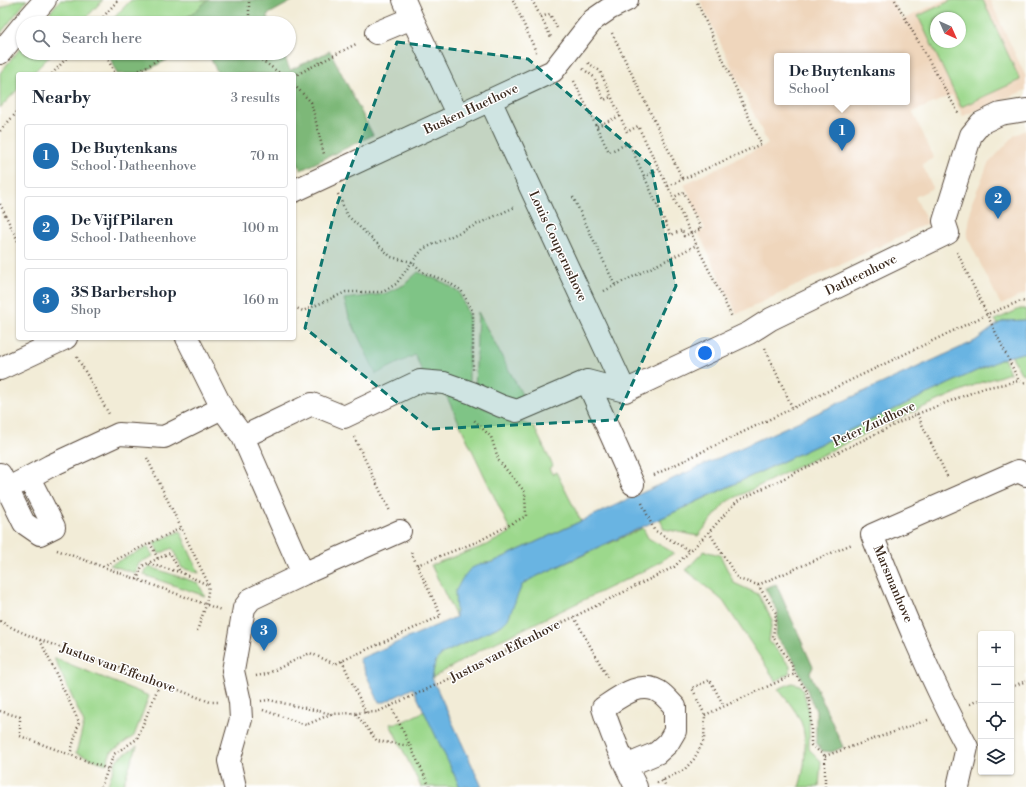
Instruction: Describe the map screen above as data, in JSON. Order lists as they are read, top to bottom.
{
  "streets": {
    "street": [
      "Busken Huethove",
      "Louis Couperushove",
      "Datheenhove",
      "Marsmanhove"
    ],
    "path": ["Peter Zuidhove", "Justus van Effenhove"]
  },
  "crossings": [
    ["Busken Huethove", "Louis Couperushove"],
    ["Louis Couperushove", "Datheenhove"],
    ["Peter Zuidhove", "Justus van Effenhove"]
  ],
  "north": "bottom right",
  "page": {
    "search": "Search here",
    "popup": ["De Buytenkans", "School"],
    "heading": ["Nearby", "3 results"],
    "pins": ["1", "2", "3"],
    "list": [
      {
        "mark": "1",
        "name": "De Buytenkans",
        "note": "School · Datheenhove",
        "value": "70 m"
      },
      {
        "mark": "2",
        "name": "De Vijf Pilaren",
        "note": "School · Datheenhove",
        "value": "100 m"
      },
      {
        "mark": "3",
        "name": "3S Barbershop",
        "note": "Shop",
        "value": "160 m"
      }
    ],
    "map_buttons": ["+", "−"]
  }
}
